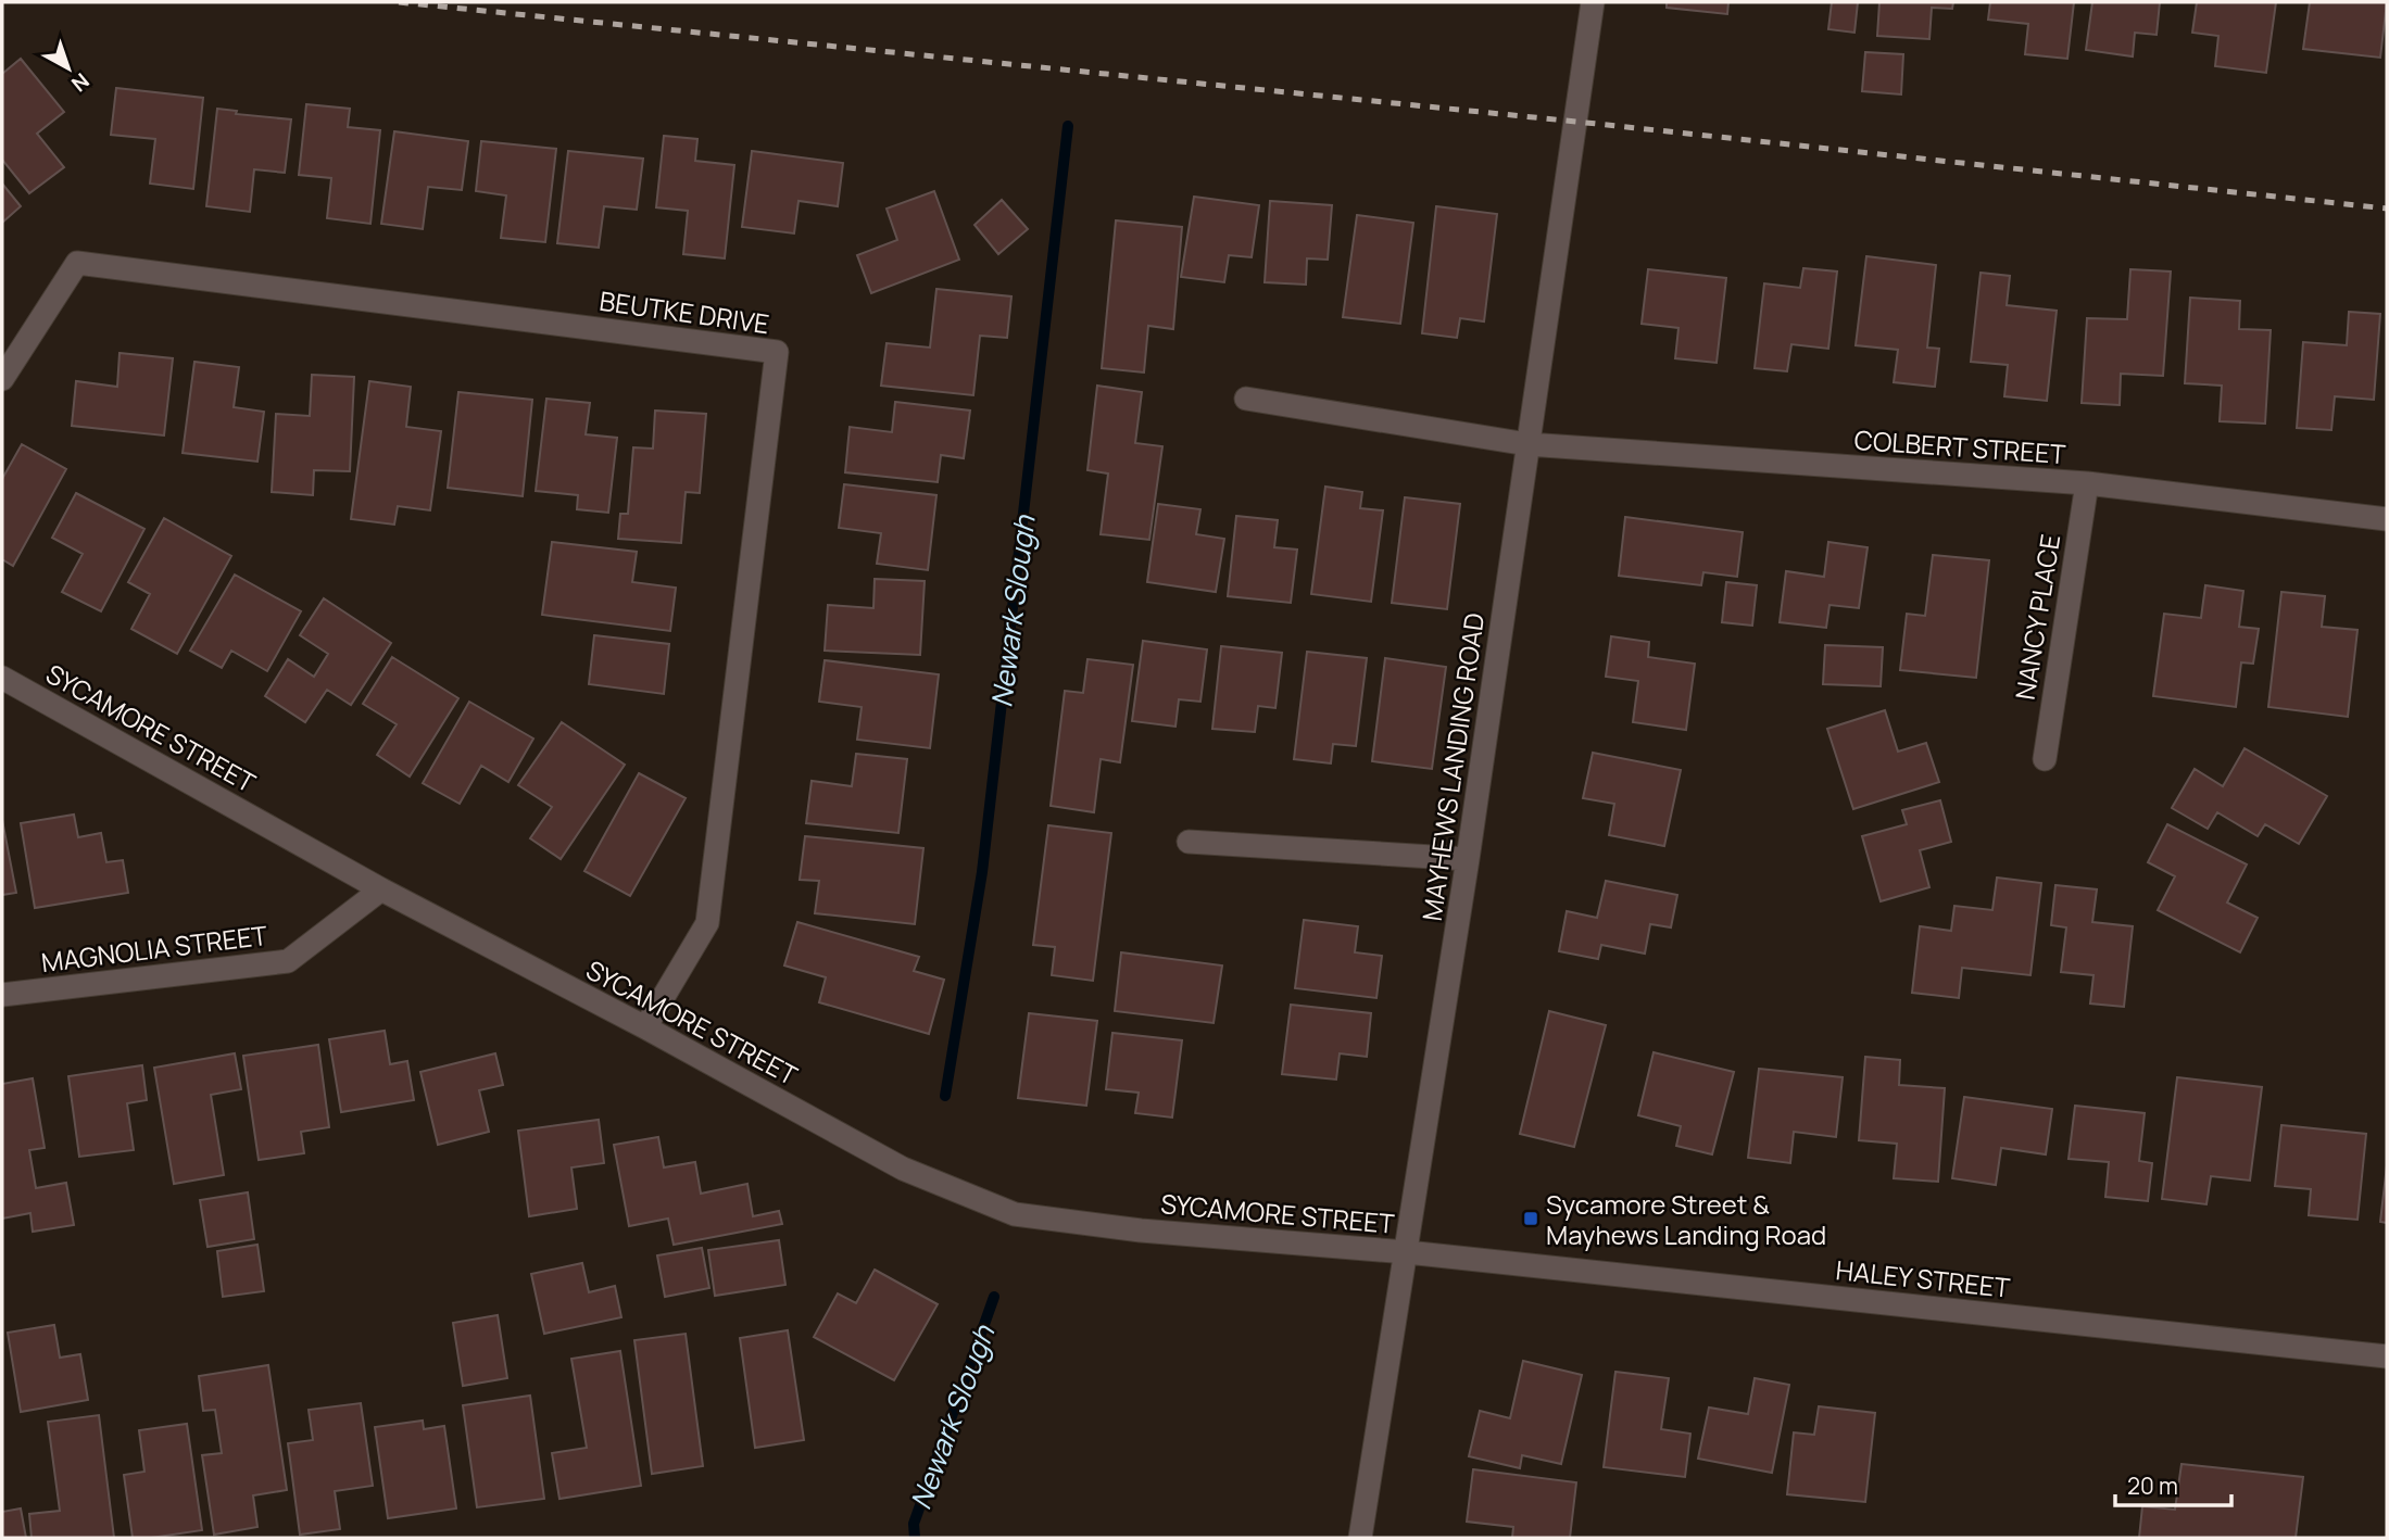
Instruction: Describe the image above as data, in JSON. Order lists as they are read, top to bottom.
{
  "streets": {
    "street": [
      "BEUTKE DRIVE",
      "COLBERT STREET",
      "NANCY PLACE",
      "SYCAMORE STREET",
      "MAYHEWS LANDING ROAD",
      "MAGNOLIA STREET",
      "HALEY STREET"
    ]
  },
  "crossings": [
    ["BEUTKE DRIVE", "SYCAMORE STREET"],
    ["COLBERT STREET", "NANCY PLACE"],
    ["COLBERT STREET", "MAYHEWS LANDING ROAD"],
    ["SYCAMORE STREET", "MAYHEWS LANDING ROAD"],
    ["SYCAMORE STREET", "MAGNOLIA STREET"],
    ["SYCAMORE STREET", "HALEY STREET"],
    ["MAYHEWS LANDING ROAD", "HALEY STREET"]
  ],
  "water": ["Newark Slough"],
  "places": {
    "transit": ["Sycamore Street & Mayhews Landing Road"]
  },
  "scale_bar": "20 m",
  "north": "bottom right"
}
